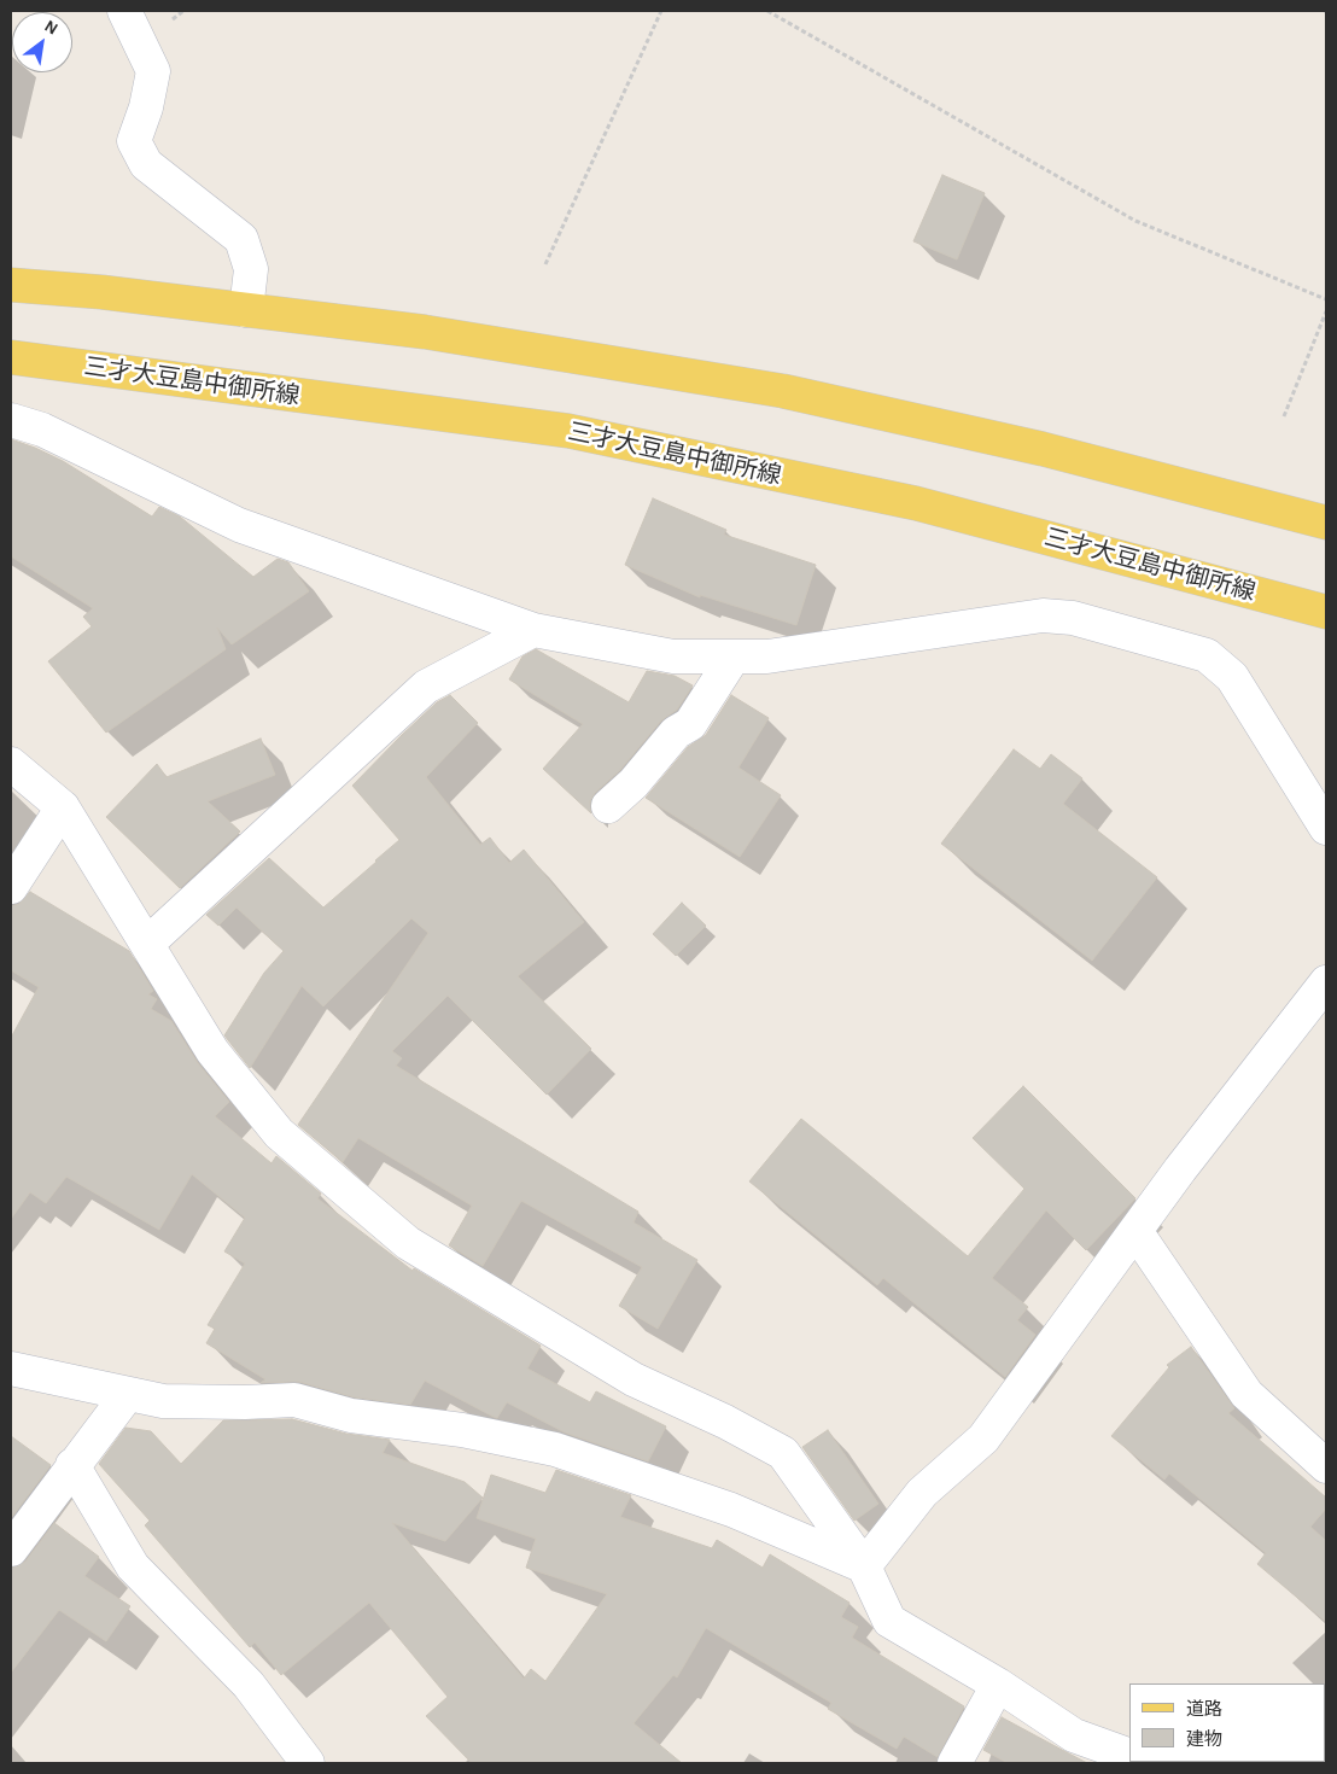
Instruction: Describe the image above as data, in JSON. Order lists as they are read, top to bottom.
{
  "streets": {
    "main road": ["三才大豆島中御所線"]
  },
  "legend": ["道路", "建物"],
  "north": "top right"
}
